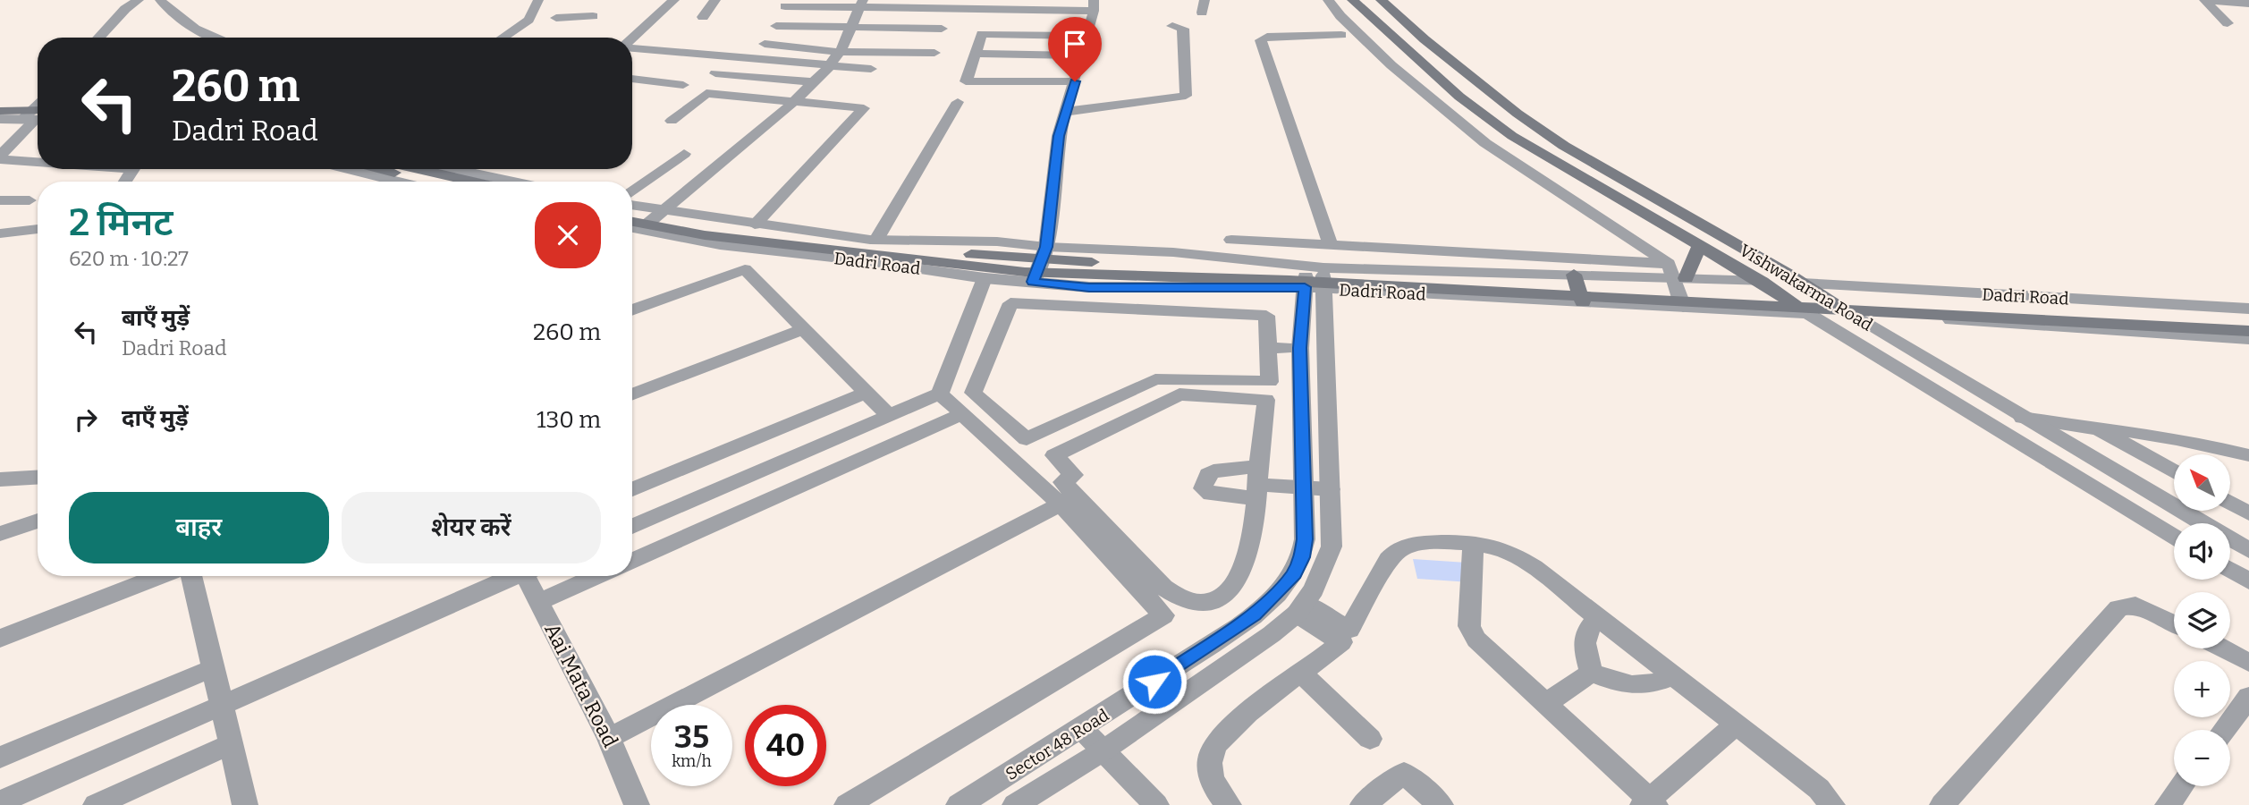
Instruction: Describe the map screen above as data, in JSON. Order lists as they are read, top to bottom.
{
  "streets": {
    "main road": ["Vishwakarma Road"],
    "street": ["Dadri Road", "Aai Mata Road", "Sector 48 Road"]
  },
  "crossings": [
    ["Dadri Road", "Vishwakarma Road"],
    ["Dadri Road", "Sector 48 Road"]
  ],
  "north": "top left",
  "page": {
    "turn": ["260 m", "Dadri Road"],
    "heading": ["2 मिनट", "620 m · 10:27"],
    "list": [
      {
        "name": "बाएँ मुड़ें",
        "note": "Dadri Road",
        "value": "260 m"
      },
      {
        "name": "दाएँ मुड़ें",
        "value": "130 m"
      }
    ],
    "map_buttons": ["+", "−"],
    "buttons": ["बाहर", "शेयर करें"],
    "speed": "35 km/h",
    "limit": "40"
  }
}
